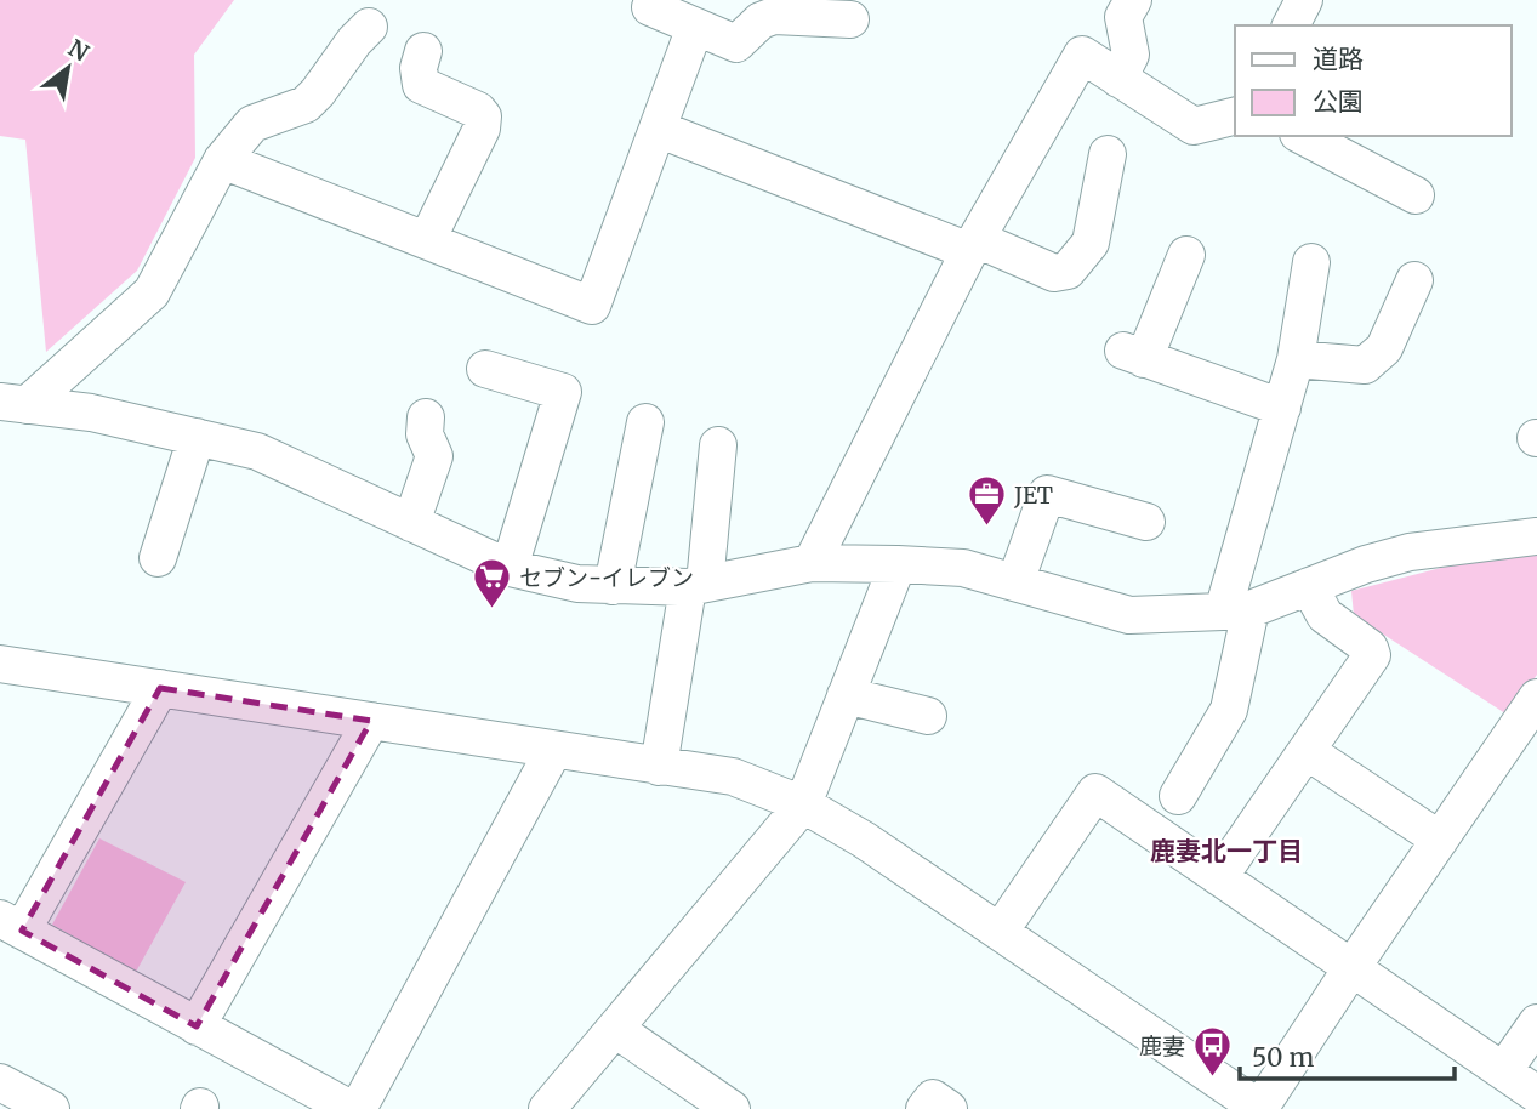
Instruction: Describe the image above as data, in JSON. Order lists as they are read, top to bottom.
{
  "districts": ["鹿妻北一丁目"],
  "places": {
    "office": ["JET"],
    "supermarket": ["セブン-イレブン"],
    "bus stop": ["鹿妻"]
  },
  "legend": ["道路", "公園"],
  "scale_bar": "50 m",
  "north": "top right"
}
